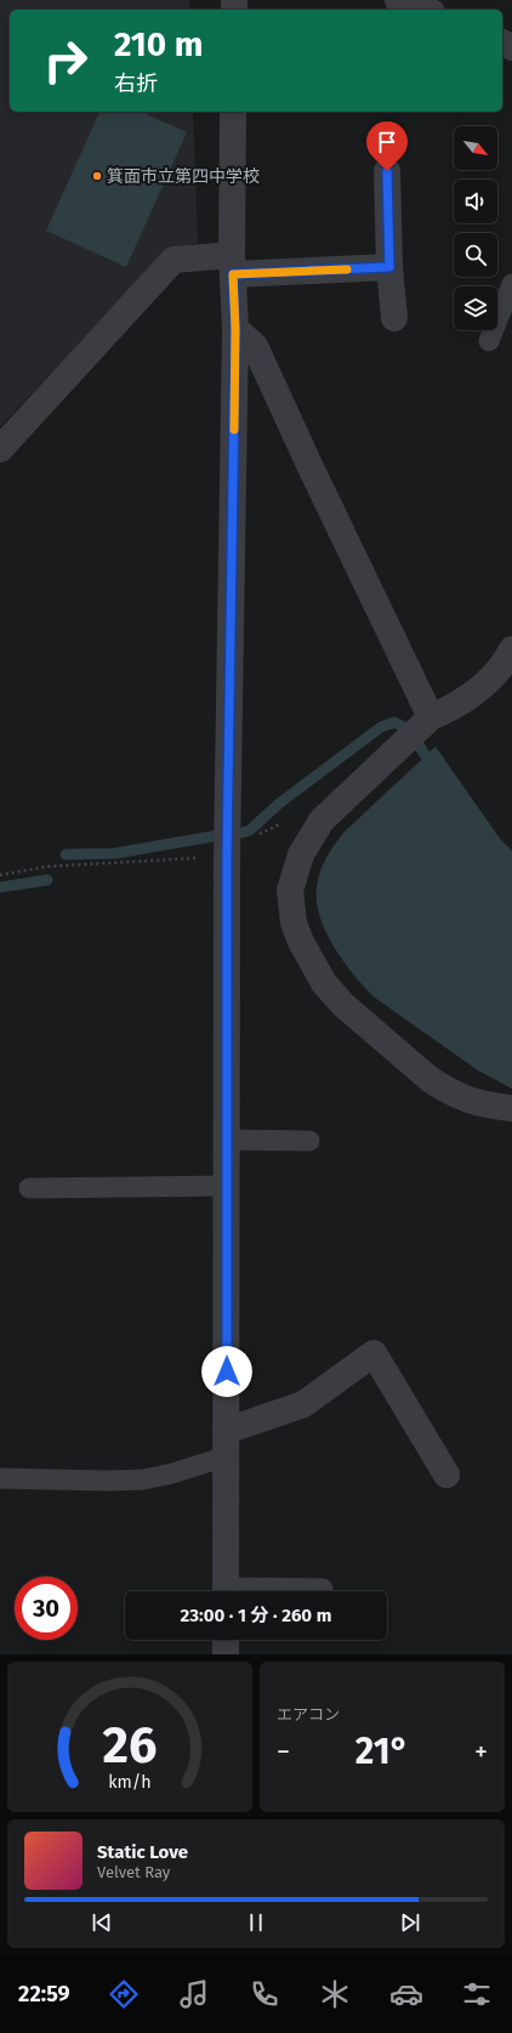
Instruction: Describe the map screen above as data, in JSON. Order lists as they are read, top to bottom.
{
  "places": ["箕面市立第四中学校"],
  "north": "bottom right",
  "page": {
    "turn": ["210 m", "右折"],
    "limit": "30",
    "trip": "23:00 · 1 分 · 260 m",
    "tile": "エアコン",
    "heat": ["−", "21°", "+"],
    "song": ["Static Love", "Velvet Ray"],
    "tabs": "22:59",
    "gauge": ["26", "km/h"]
  }
}
